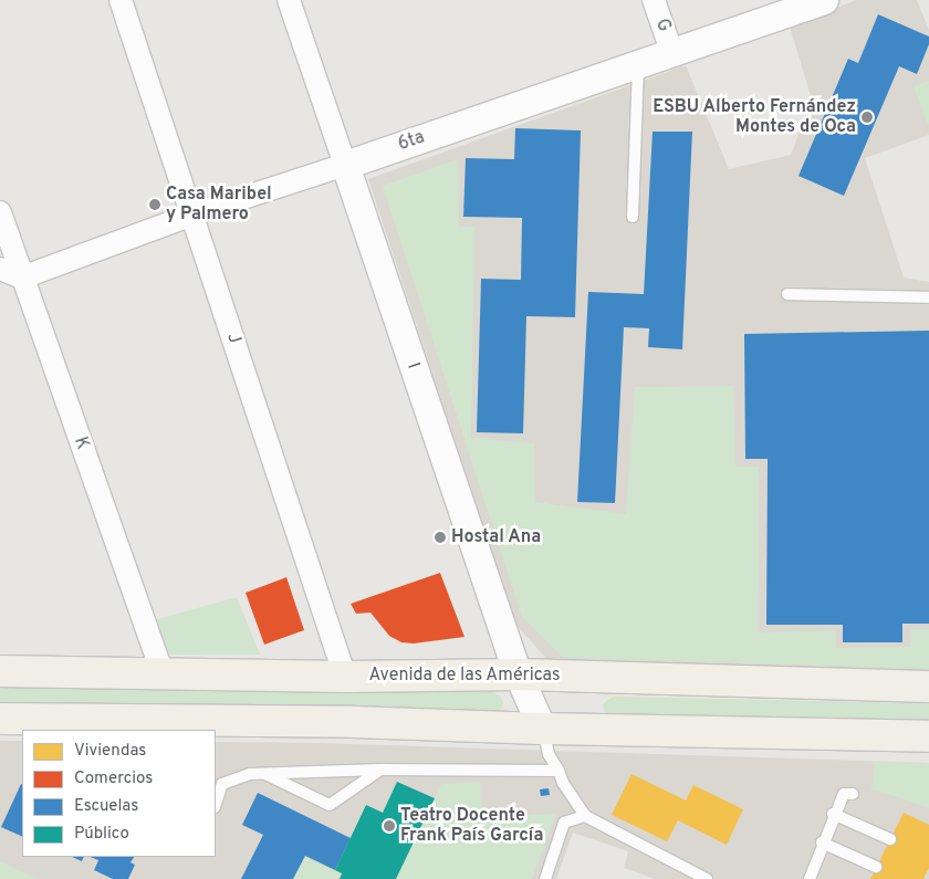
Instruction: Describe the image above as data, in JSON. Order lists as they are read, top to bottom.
{
  "streets": {
    "main road": ["Avenida de las Américas"],
    "street": [
      "G",
      "6ta",
      "J",
      "I",
      "K"
    ]
  },
  "crossings": [
    ["G", "6ta"],
    ["6ta", "J"],
    ["6ta", "I"],
    ["6ta", "K"],
    ["J", "Avenida de las Américas"],
    ["I", "Avenida de las Américas"],
    ["K", "Avenida de las Américas"]
  ],
  "places": [
    "ESBU Alberto Fernández Montes de Oca",
    "Casa Maribel y Palmero",
    "Hostal Ana",
    "Teatro Docente Frank País García"
  ],
  "legend": [
    "Viviendas",
    "Comercios",
    "Escuelas",
    "Público"
  ]
}
